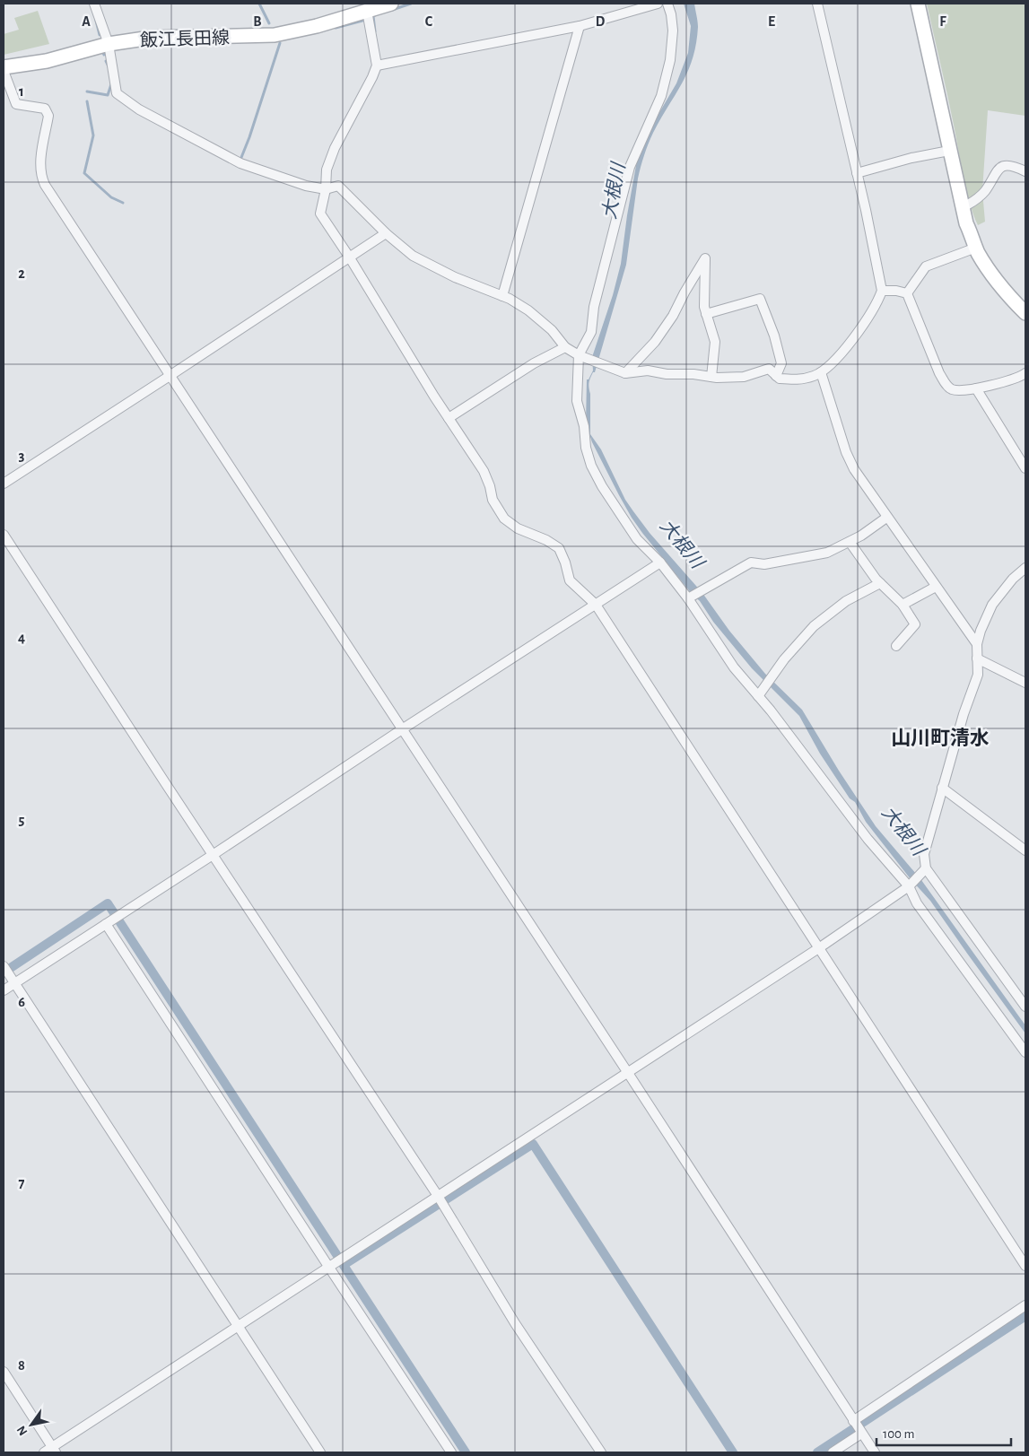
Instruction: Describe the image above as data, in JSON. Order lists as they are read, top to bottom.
{
  "streets": {
    "main road": ["飯江長田線"]
  },
  "districts": ["山川町清水"],
  "water": ["大根川"],
  "scale_bar": "100 m",
  "north": "bottom left",
  "grid": {
    "columns": [
      "A",
      "B",
      "C",
      "D",
      "E",
      "F"
    ],
    "rows": [
      "1",
      "2",
      "3",
      "4",
      "5",
      "6",
      "7",
      "8"
    ]
  }
}
